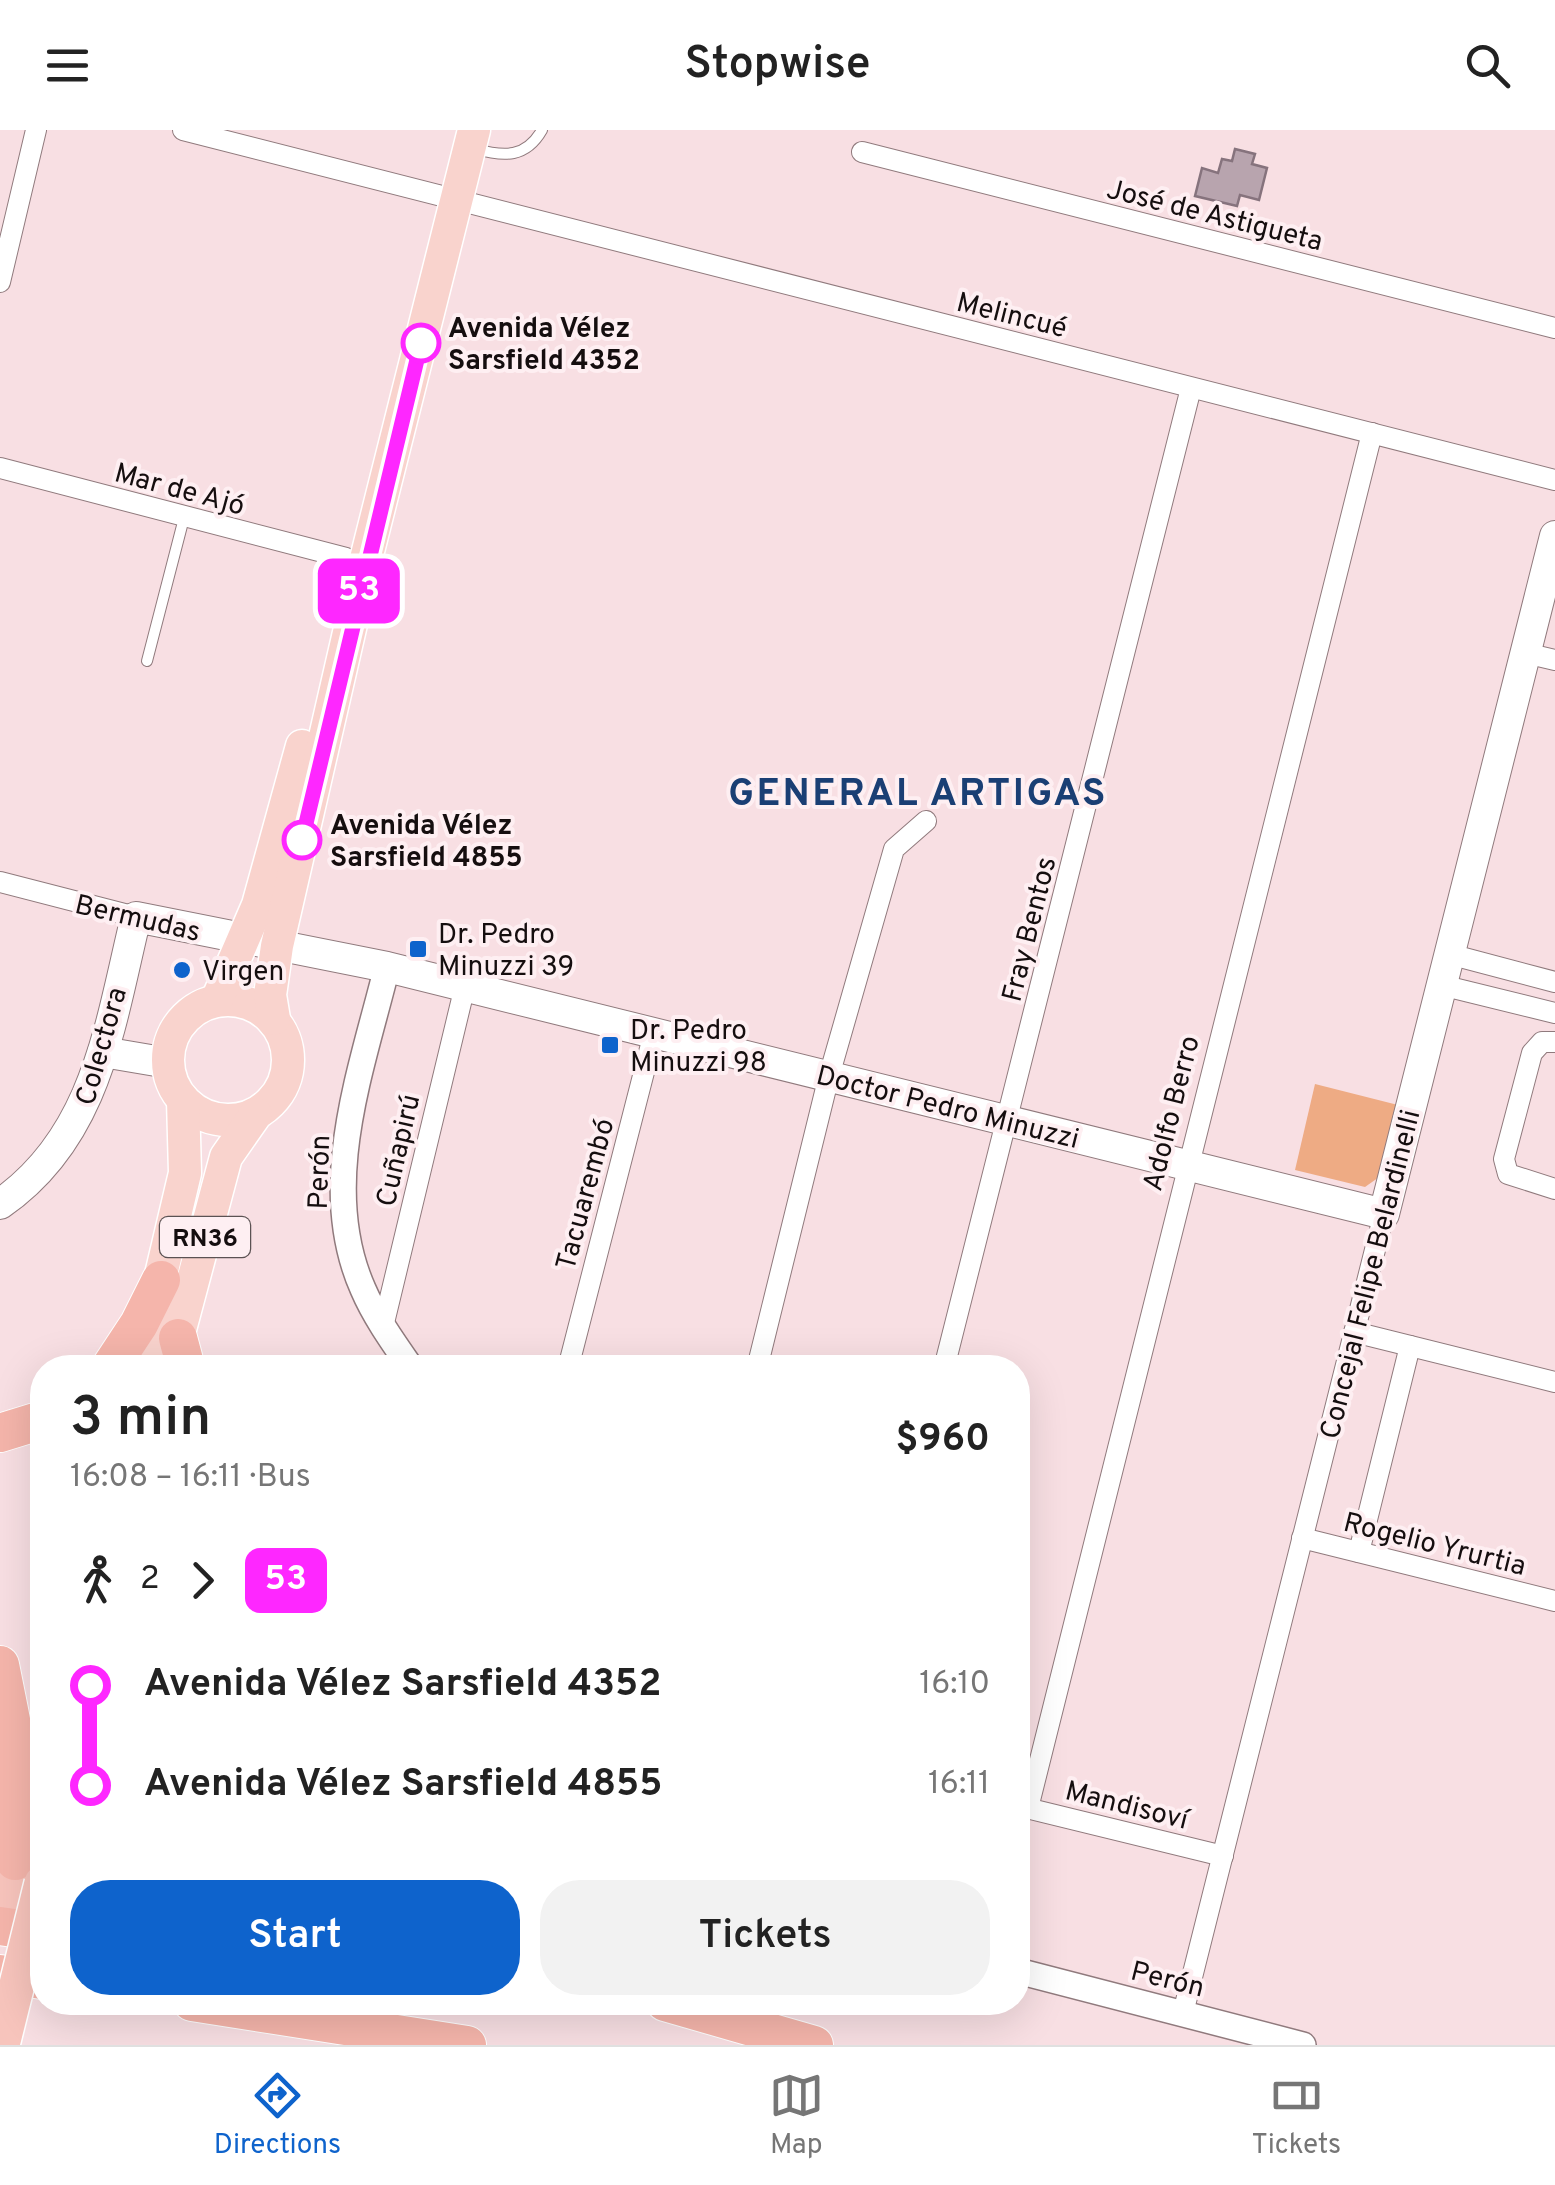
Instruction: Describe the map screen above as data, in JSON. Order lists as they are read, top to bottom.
{
  "streets": {
    "main road": [
      "Bermudas",
      "Colectora",
      "Doctor Pedro Minuzzi",
      "RN36",
      "Concejal Felipe Belardinelli"
    ],
    "street": [
      "José de Astigueta",
      "Melincué",
      "Mar de Ajó",
      "Fray Bentos",
      "Adolfo Berro",
      "Cuñapirú",
      "Perón",
      "Tacuarembó",
      "Rogelio Yrurtia",
      "Mandisoví"
    ]
  },
  "crossings": [
    ["Melincué", "Fray Bentos"],
    ["Melincué", "Adolfo Berro"],
    ["Melincué", "RN36"],
    ["Mar de Ajó", "RN36"],
    ["Bermudas", "Colectora"],
    ["Bermudas", "Doctor Pedro Minuzzi"],
    ["Bermudas", "RN36"],
    ["Fray Bentos", "Doctor Pedro Minuzzi"],
    ["Doctor Pedro Minuzzi", "Adolfo Berro"],
    ["Doctor Pedro Minuzzi", "Cuñapirú"],
    ["Doctor Pedro Minuzzi", "Perón"],
    ["Doctor Pedro Minuzzi", "Tacuarembó"],
    ["Doctor Pedro Minuzzi", "RN36"],
    ["Doctor Pedro Minuzzi", "Concejal Felipe Belardinelli"],
    ["Cuñapirú", "Perón"],
    ["Perón", "Concejal Felipe Belardinelli"],
    ["Concejal Felipe Belardinelli", "Rogelio Yrurtia"],
    ["Concejal Felipe Belardinelli", "Mandisoví"]
  ],
  "districts": ["GENERAL ARTIGAS"],
  "places": {
    "other": ["Avenida Vélez Sarsfield 4352", "Avenida Vélez Sarsfield 4855", "Virgen"],
    "transit": ["Dr. Pedro Minuzzi 39", "Dr. Pedro Minuzzi 98"]
  },
  "lines": ["bus line 53"],
  "page": {
    "header": "Stopwise",
    "on_map": "53",
    "heading": ["3 min", "16:08 – 16:11 · Bus", "$960"],
    "legs": ["2", "53"],
    "list": [
      {
        "name": "Avenida Vélez Sarsfield 4352",
        "value": "16:10"
      },
      {
        "name": "Avenida Vélez Sarsfield 4855",
        "value": "16:11"
      }
    ],
    "buttons": ["Start", "Tickets"],
    "tabs": ["Directions", "Map", "Tickets"]
  }
}
